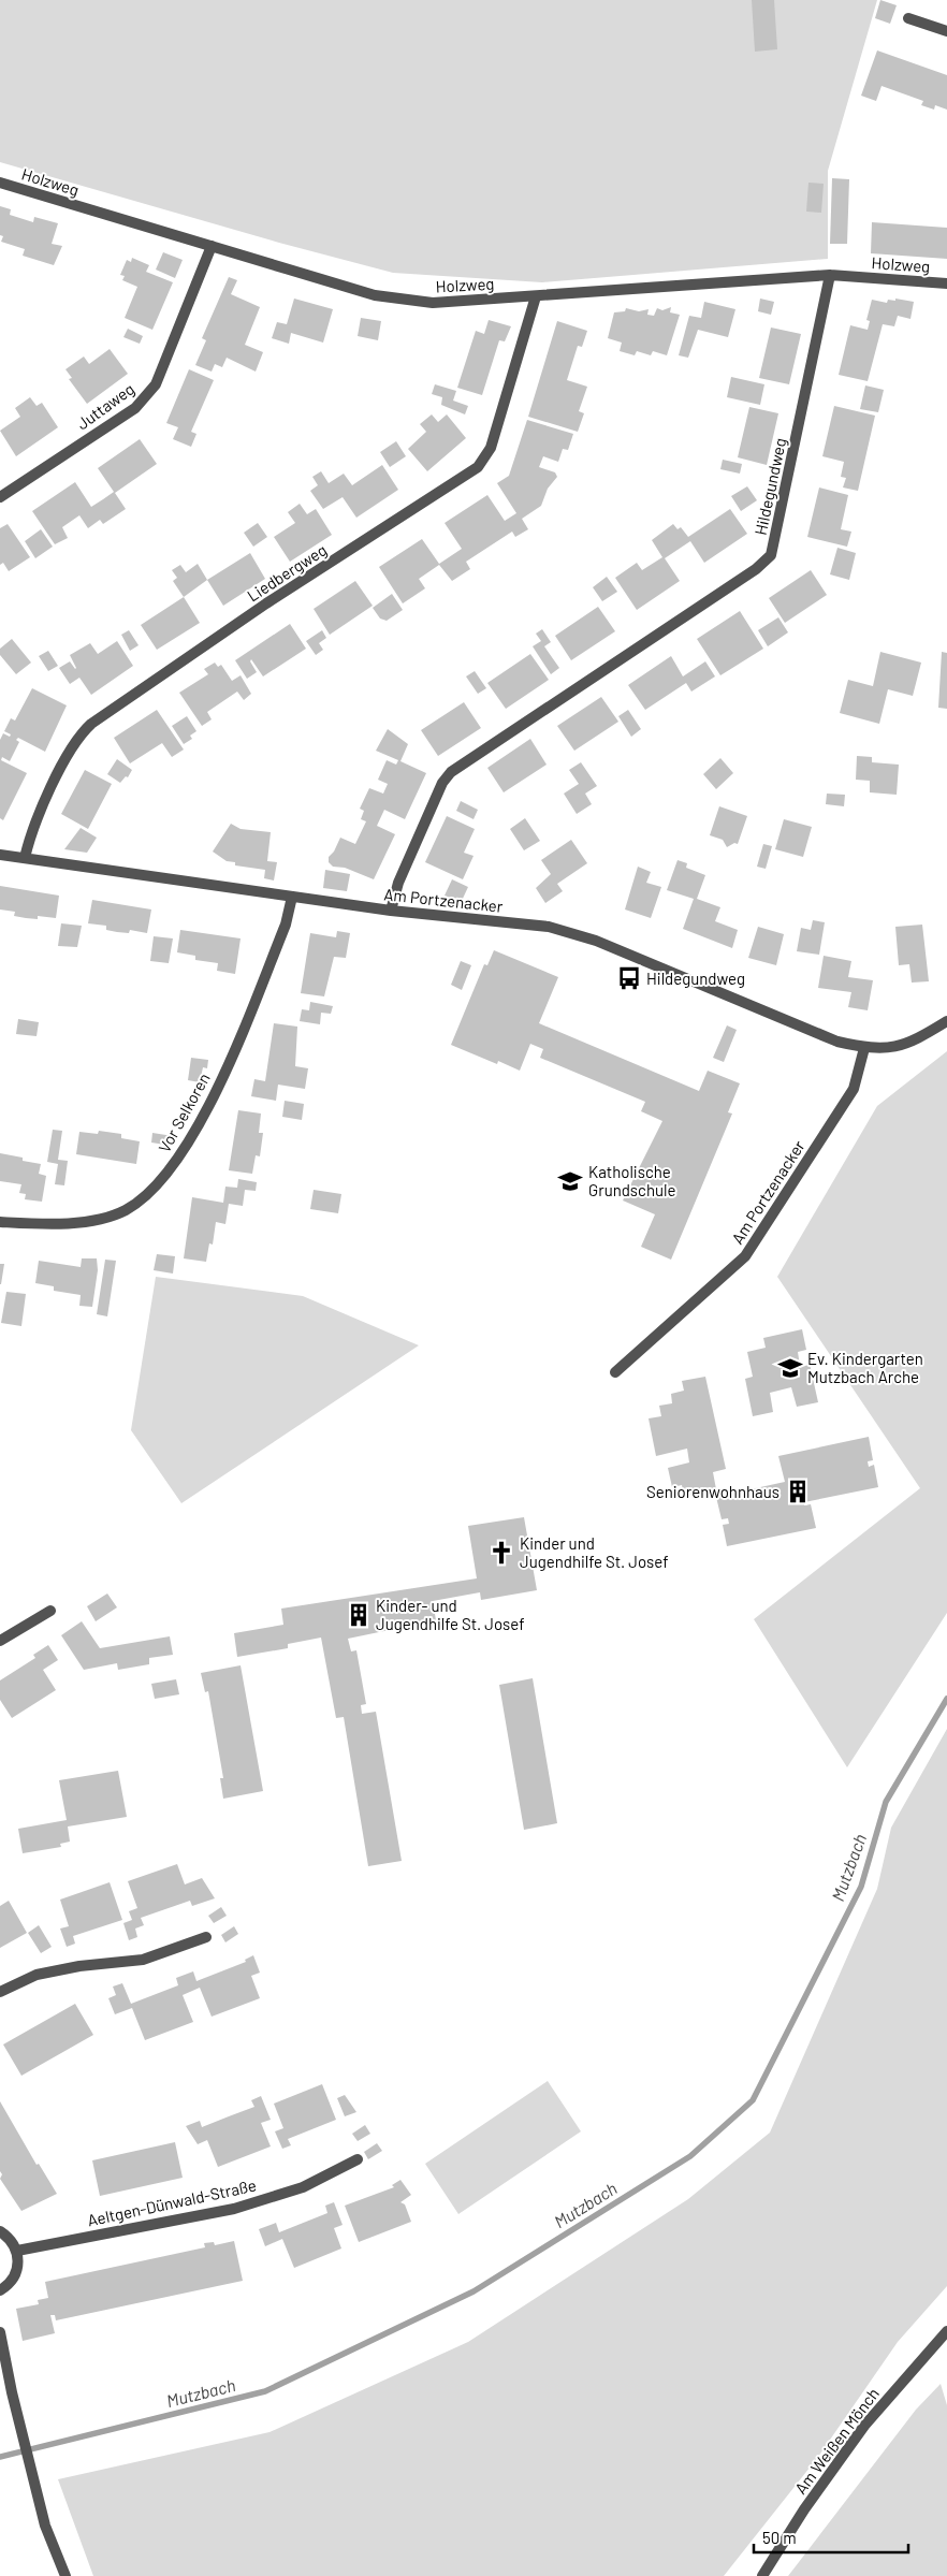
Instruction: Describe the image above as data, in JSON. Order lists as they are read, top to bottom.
{
  "streets": {
    "street": [
      "Holzweg",
      "Juttaweg",
      "Hildegundweg",
      "Liedbergweg",
      "Am Portzenacker",
      "Vor Selkoren",
      "Aeltgen-Dünwald-Straße",
      "Am Weißen Mönch"
    ]
  },
  "crossings": [
    ["Holzweg", "Juttaweg"],
    ["Holzweg", "Hildegundweg"],
    ["Holzweg", "Liedbergweg"],
    ["Hildegundweg", "Am Portzenacker"],
    ["Liedbergweg", "Am Portzenacker"],
    ["Am Portzenacker", "Vor Selkoren"]
  ],
  "water": ["Mutzbach"],
  "places": {
    "bus stop": ["Hildegundweg"],
    "school or university": ["Katholische Grundschule", "Ev. Kindergarten Mutzbach Arche"],
    "building": ["Seniorenwohnhaus", "Kinder- und Jugendhilfe St. Josef"],
    "church": ["Kinder und Jugendhilfe St. Josef"]
  },
  "scale_bar": "50 m"
}
